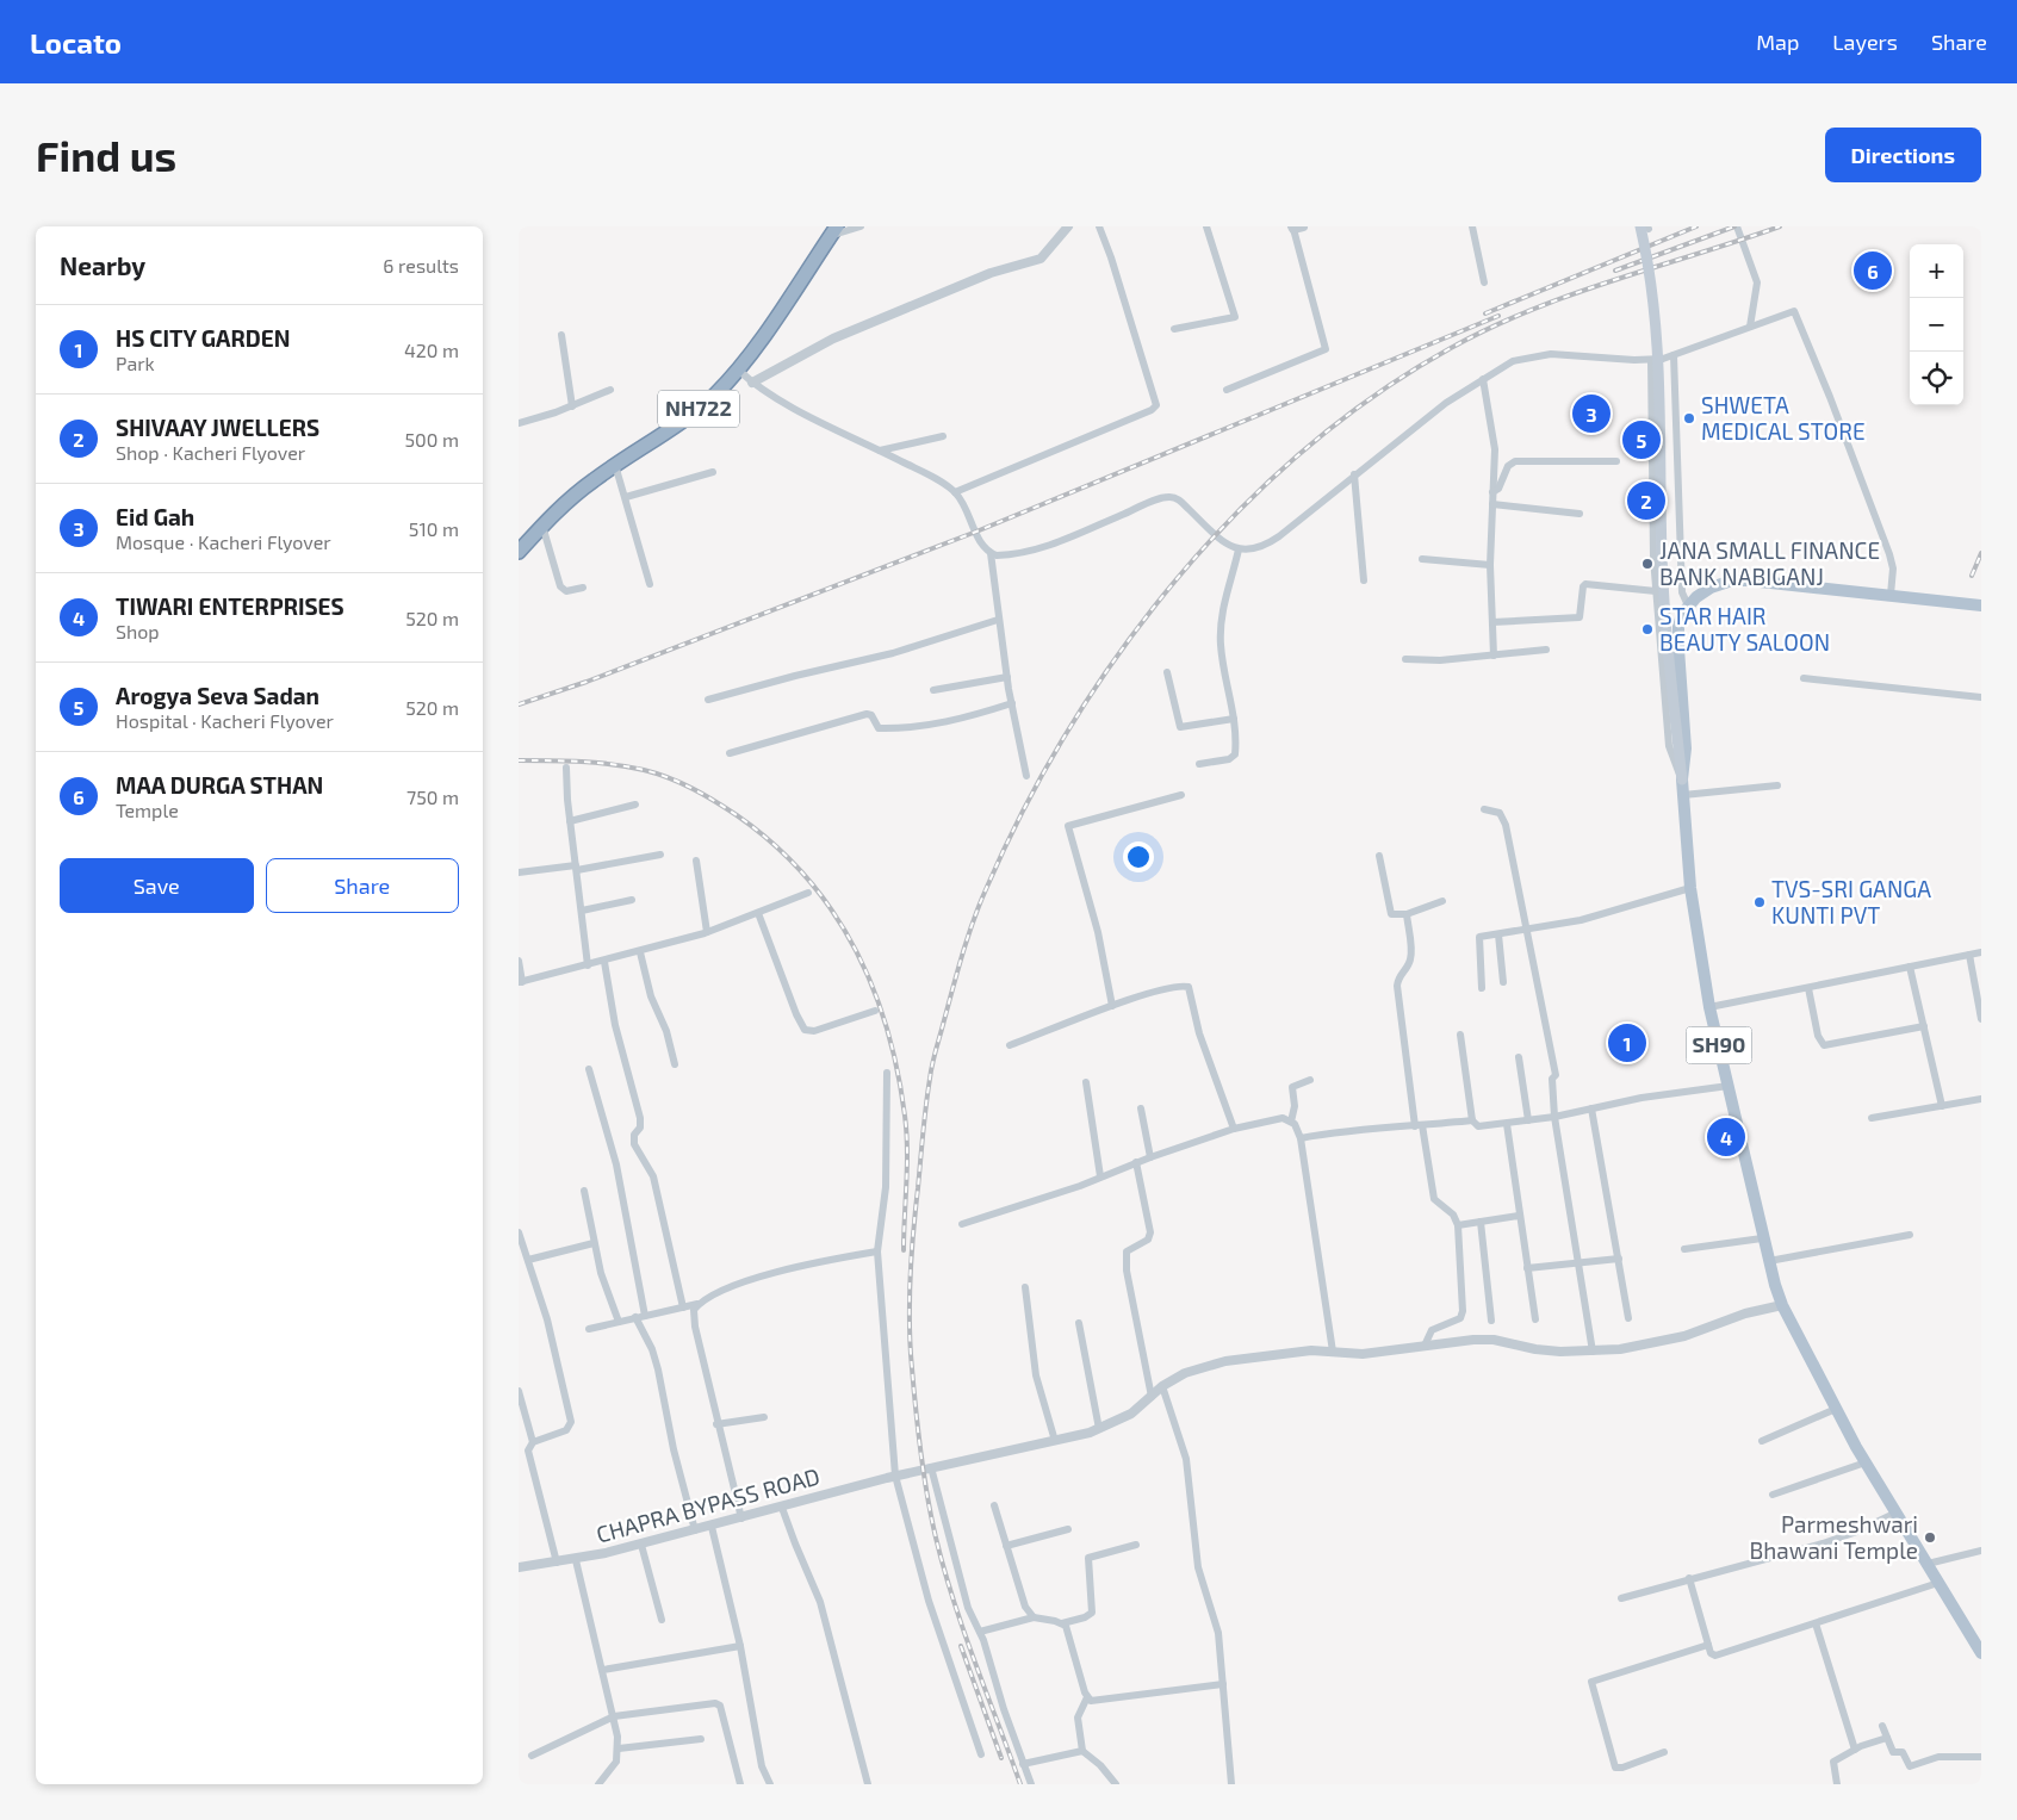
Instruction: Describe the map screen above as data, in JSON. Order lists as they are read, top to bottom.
{
  "streets": {
    "highway": ["NH722"],
    "main road": ["SH90"],
    "street": ["CHAPRA BYPASS ROAD"]
  },
  "crossings": [
    ["SH90", "CHAPRA BYPASS ROAD"]
  ],
  "places": [
    "SHWETA MEDICAL STORE",
    "JANA SMALL FINANCE BANK NABIGANJ",
    "STAR HAIR BEAUTY SALOON",
    "TVS-SRI GANGA KUNTI PVT",
    "Parmeshwari Bhawani Temple"
  ],
  "page": {
    "header": "Locato",
    "nav": ["Map", "Layers", "Share"],
    "buttons": [
      "Directions",
      ["Save", "Share"]
    ],
    "title": "Find us",
    "heading": ["Nearby", "6 results"],
    "map_buttons": ["+", "−"],
    "pins": [
      "6",
      "3",
      "5",
      "2",
      "1",
      "4"
    ],
    "list": [
      {
        "mark": "1",
        "name": "HS CITY GARDEN",
        "note": "Park",
        "value": "420 m"
      },
      {
        "mark": "2",
        "name": "SHIVAAY JWELLERS",
        "note": "Shop · Kacheri Flyover",
        "value": "500 m"
      },
      {
        "mark": "3",
        "name": "Eid Gah",
        "note": "Mosque · Kacheri Flyover",
        "value": "510 m"
      },
      {
        "mark": "4",
        "name": "TIWARI ENTERPRISES",
        "note": "Shop",
        "value": "520 m"
      },
      {
        "mark": "5",
        "name": "Arogya Seva Sadan",
        "note": "Hospital · Kacheri Flyover",
        "value": "520 m"
      },
      {
        "mark": "6",
        "name": "MAA DURGA STHAN",
        "note": "Temple",
        "value": "750 m"
      }
    ]
  }
}
